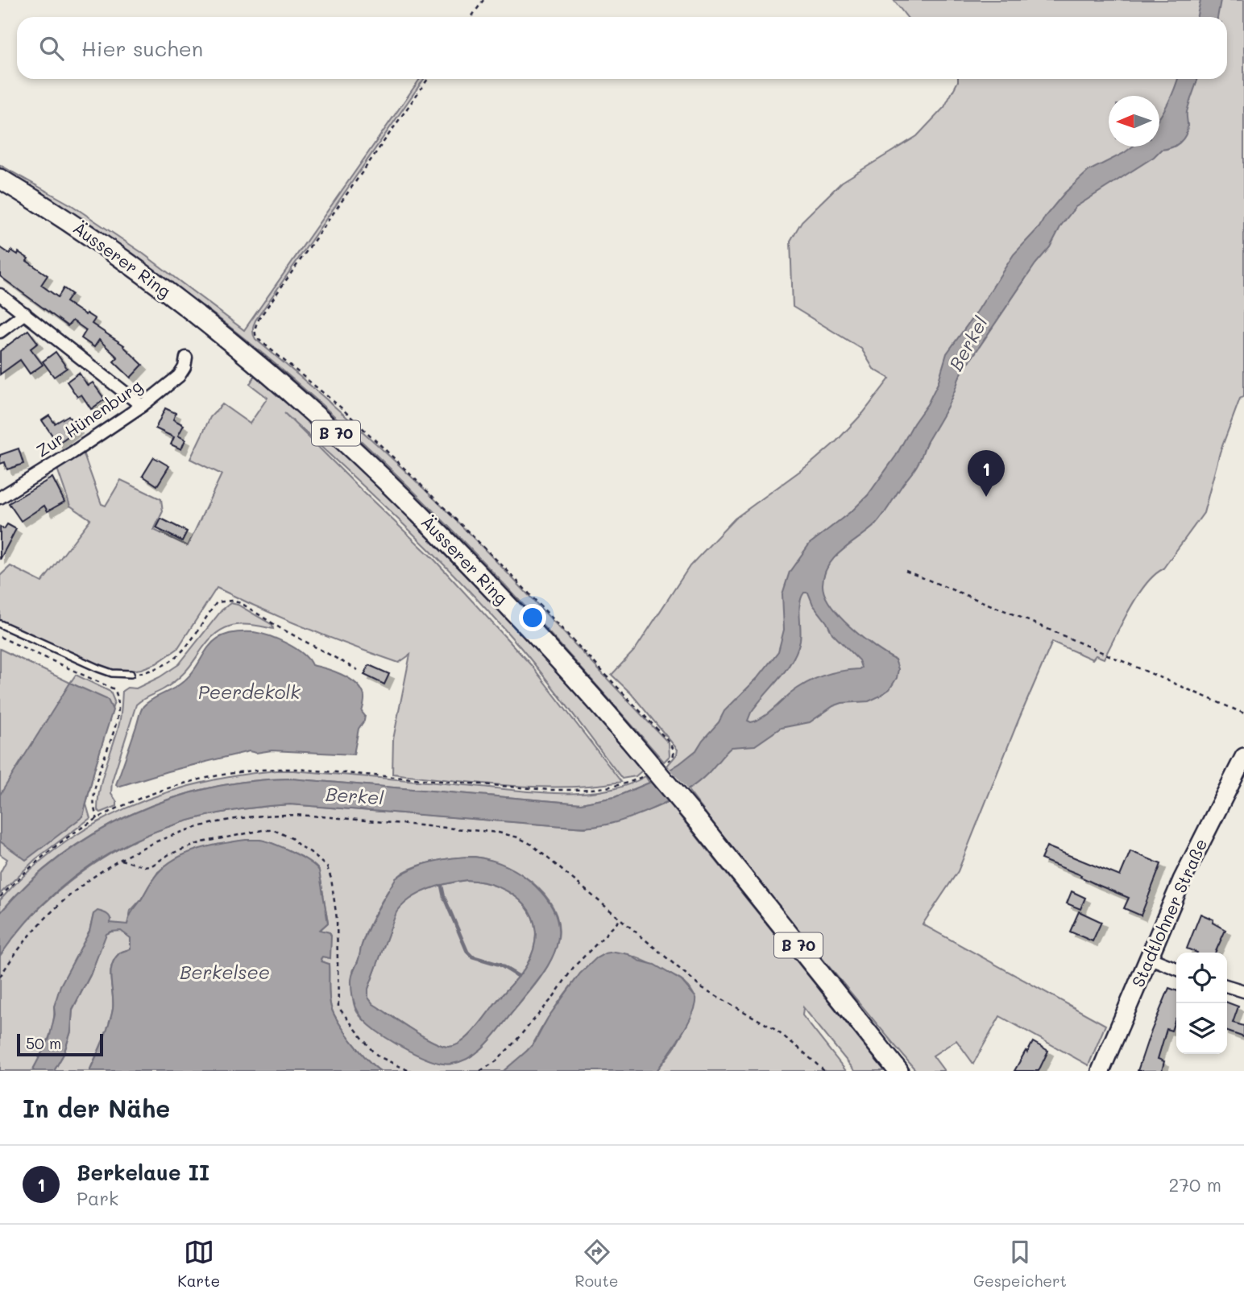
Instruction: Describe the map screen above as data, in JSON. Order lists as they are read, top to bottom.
{
  "streets": {
    "main road": ["Äusserer Ring", "B 70"],
    "street": ["Zur Hünenburg", "Stadtlohner Straße"]
  },
  "water": ["Berkel", "Peerdekolk", "Berkelsee"],
  "scale_bar": "50 m",
  "north": "left",
  "page": {
    "search": "Hier suchen",
    "pins": "1",
    "scale": "50 m",
    "heading": "In der Nähe",
    "list": [
      {
        "mark": "1",
        "name": "Berkelaue II",
        "note": "Park",
        "value": "270 m"
      }
    ],
    "nav": ["Karte", "Route", "Gespeichert"]
  }
}
